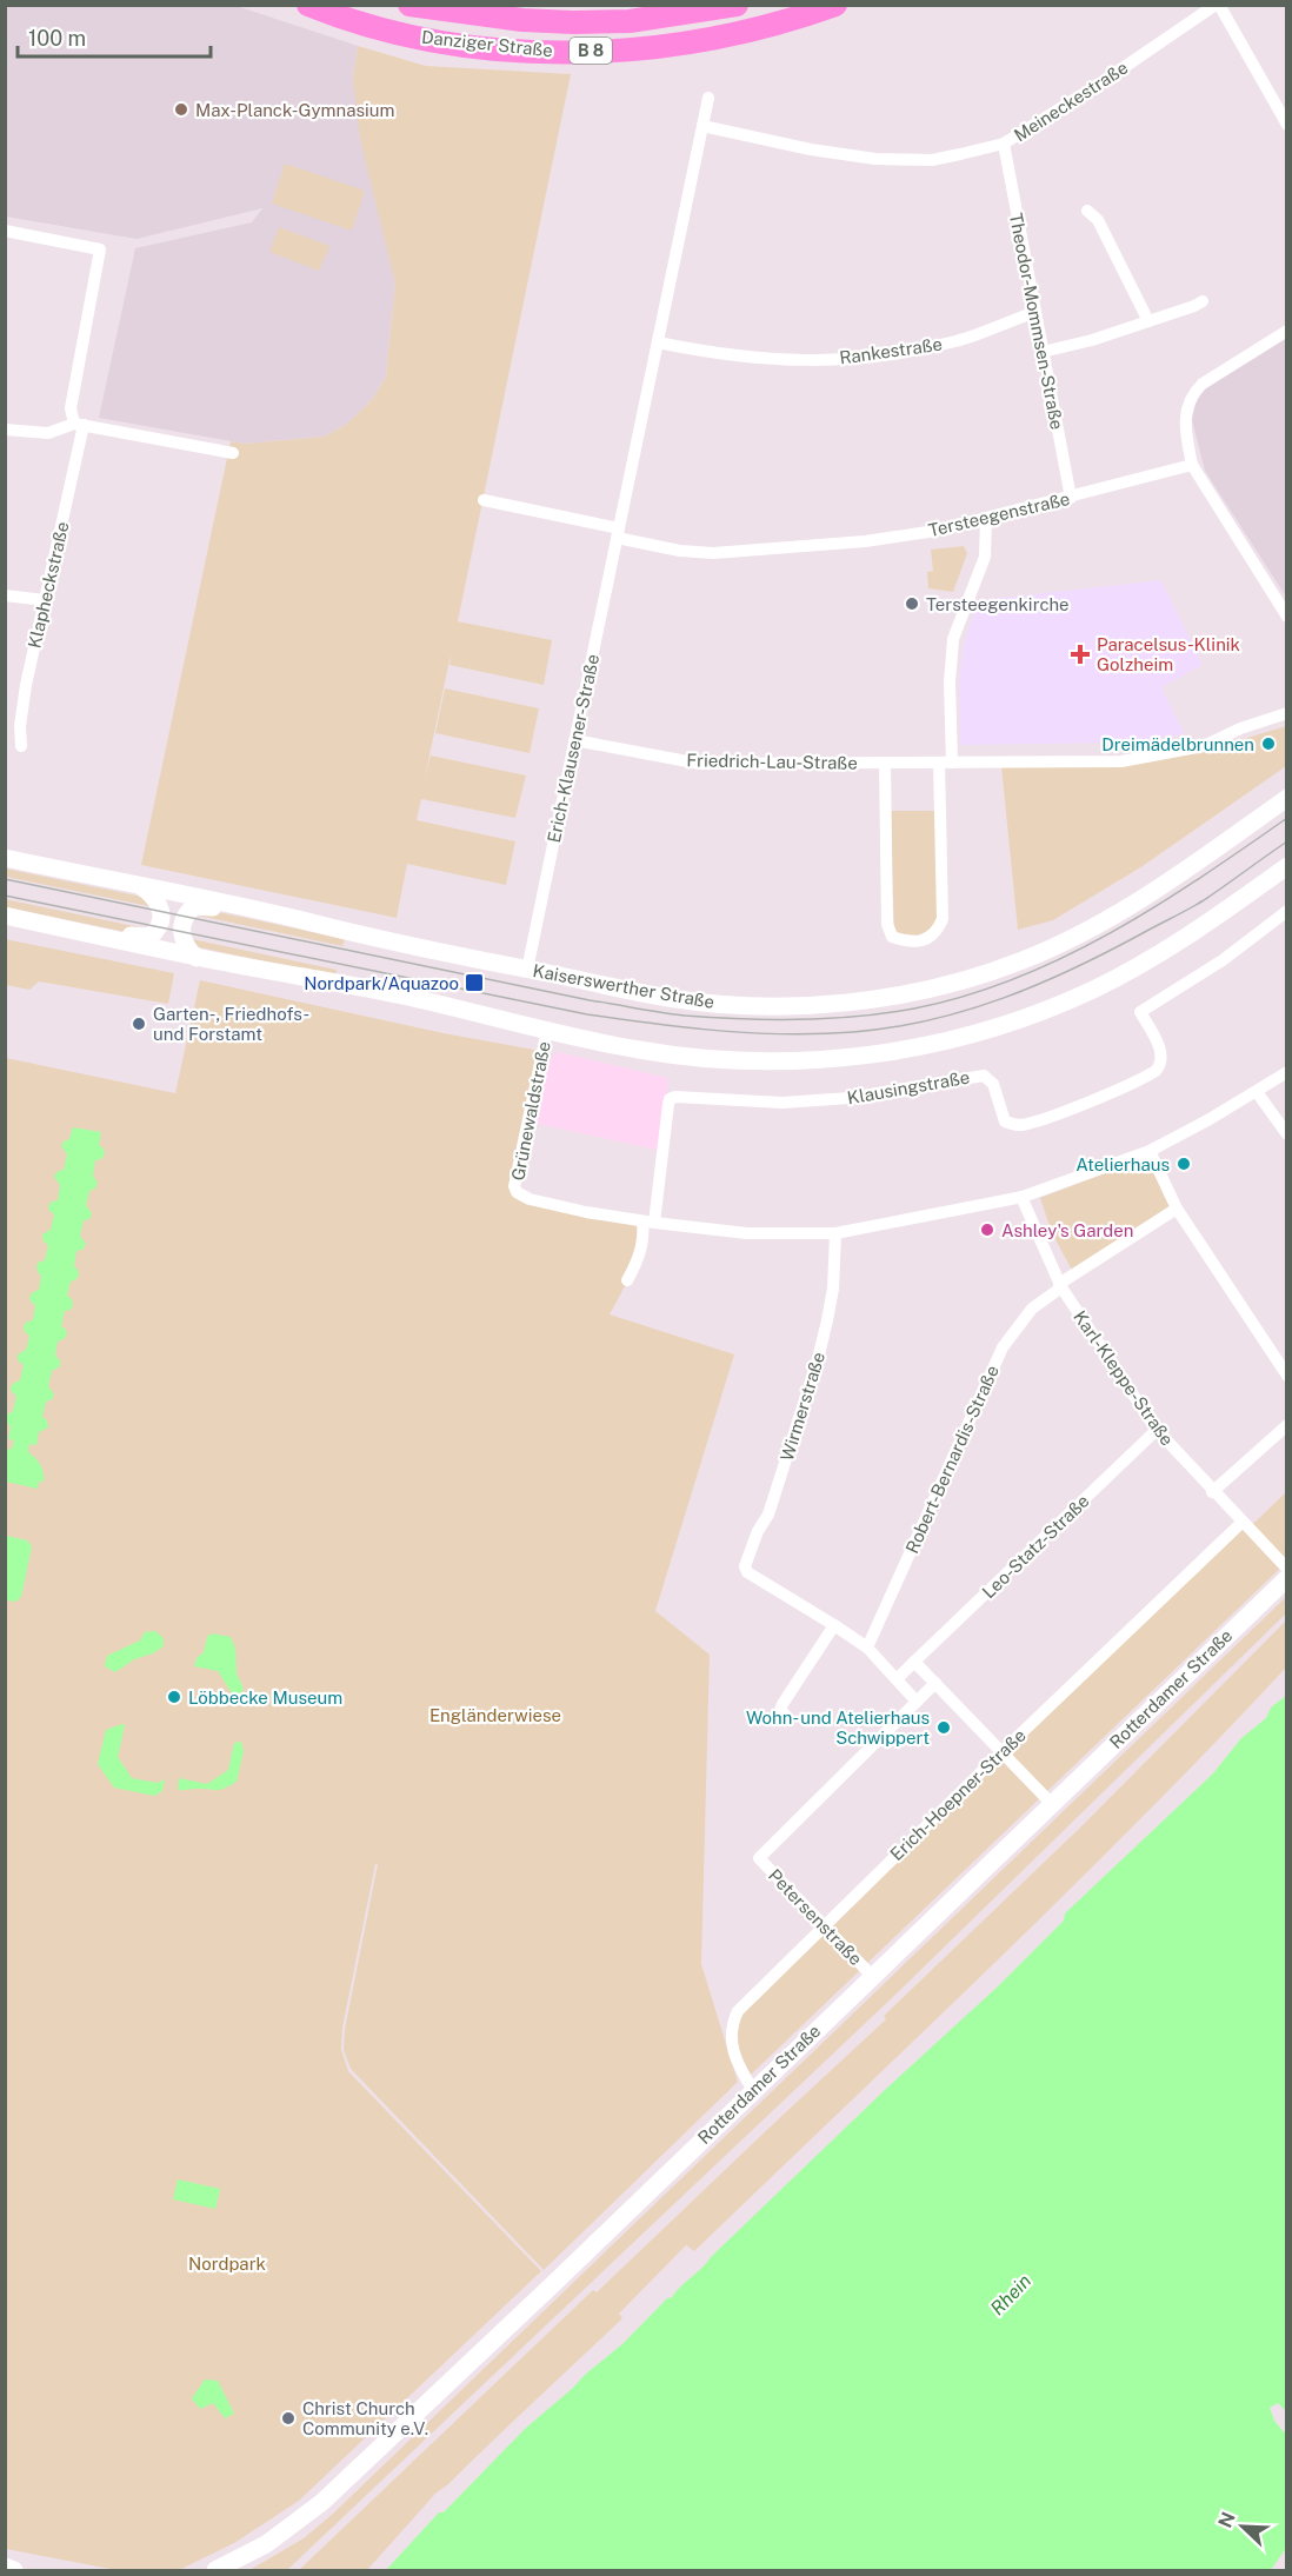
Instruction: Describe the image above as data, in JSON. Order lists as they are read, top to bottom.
{
  "streets": {
    "highway": ["Danziger Straße", "B 8"],
    "street": [
      "Meineckestraße",
      "Theodor-Mommsen-Straße",
      "Rankestraße",
      "Tersteegenstraße",
      "Klapheckstraße",
      "Erich-Klausener-Straße",
      "Friedrich-Lau-Straße",
      "Kaiserswerther Straße",
      "Klausingstraße",
      "Grünewaldstraße",
      "Karl-Kleppe-Straße",
      "Wirmerstraße",
      "Robert-Bernardis-Straße",
      "Leo-Statz-Straße",
      "Rotterdamer Straße",
      "Erich-Hoepner-Straße",
      "Petersenstraße"
    ]
  },
  "crossings": [
    ["Meineckestraße", "Theodor-Mommsen-Straße"],
    ["Meineckestraße", "Erich-Klausener-Straße"],
    ["Theodor-Mommsen-Straße", "Rankestraße"],
    ["Theodor-Mommsen-Straße", "Tersteegenstraße"],
    ["Rankestraße", "Erich-Klausener-Straße"],
    ["Tersteegenstraße", "Erich-Klausener-Straße"],
    ["Erich-Klausener-Straße", "Friedrich-Lau-Straße"],
    ["Erich-Klausener-Straße", "Kaiserswerther Straße"],
    ["Klausingstraße", "Grünewaldstraße"],
    ["Karl-Kleppe-Straße", "Robert-Bernardis-Straße"],
    ["Karl-Kleppe-Straße", "Leo-Statz-Straße"],
    ["Karl-Kleppe-Straße", "Erich-Hoepner-Straße"],
    ["Rotterdamer Straße", "Erich-Hoepner-Straße"],
    ["Rotterdamer Straße", "Petersenstraße"],
    ["Erich-Hoepner-Straße", "Petersenstraße"]
  ],
  "water": ["Rhein"],
  "parks": ["Engländerwiese", "Nordpark"],
  "places": {
    "other": [
      "Max-Planck-Gymnasium",
      "Tersteegenkirche",
      "Dreimädelbrunnen",
      "Garten-, Friedhofs- und Forstamt",
      "Atelierhaus",
      "Ashley's Garden",
      "Löbbecke Museum",
      "Wohn- und Atelierhaus Schwippert",
      "Christ Church Community e.V."
    ],
    "health": ["Paracelsus-Klinik Golzheim"],
    "transit": ["Nordpark/Aquazoo"]
  },
  "scale_bar": "100 m",
  "north": "top left"
}
